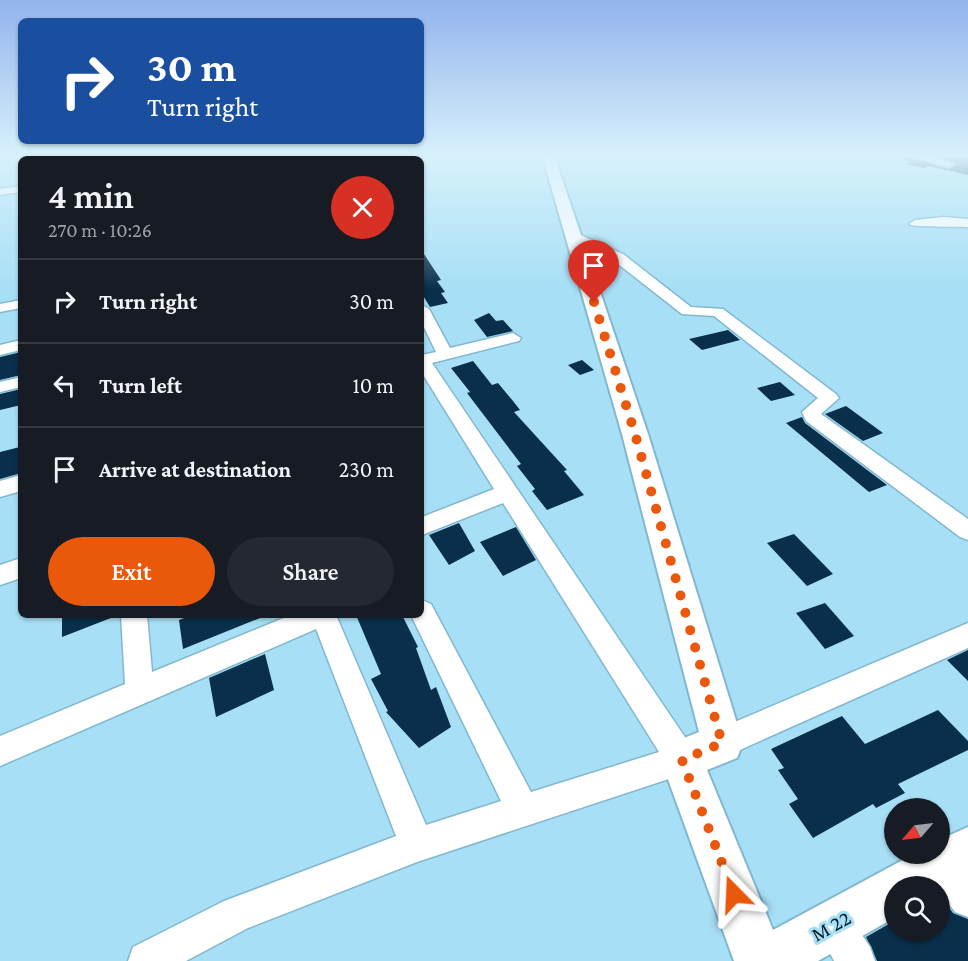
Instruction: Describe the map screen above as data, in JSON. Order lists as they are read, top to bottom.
{
  "streets": {
    "street": ["M 22"]
  },
  "north": "bottom left",
  "page": {
    "turn": ["30 m", "Turn right"],
    "heading": ["4 min", "270 m · 10:26"],
    "list": [
      {
        "name": "Turn right",
        "value": "30 m"
      },
      {
        "name": "Turn left",
        "value": "10 m"
      },
      {
        "name": "Arrive at destination",
        "value": "230 m"
      }
    ],
    "buttons": ["Exit", "Share"]
  }
}
